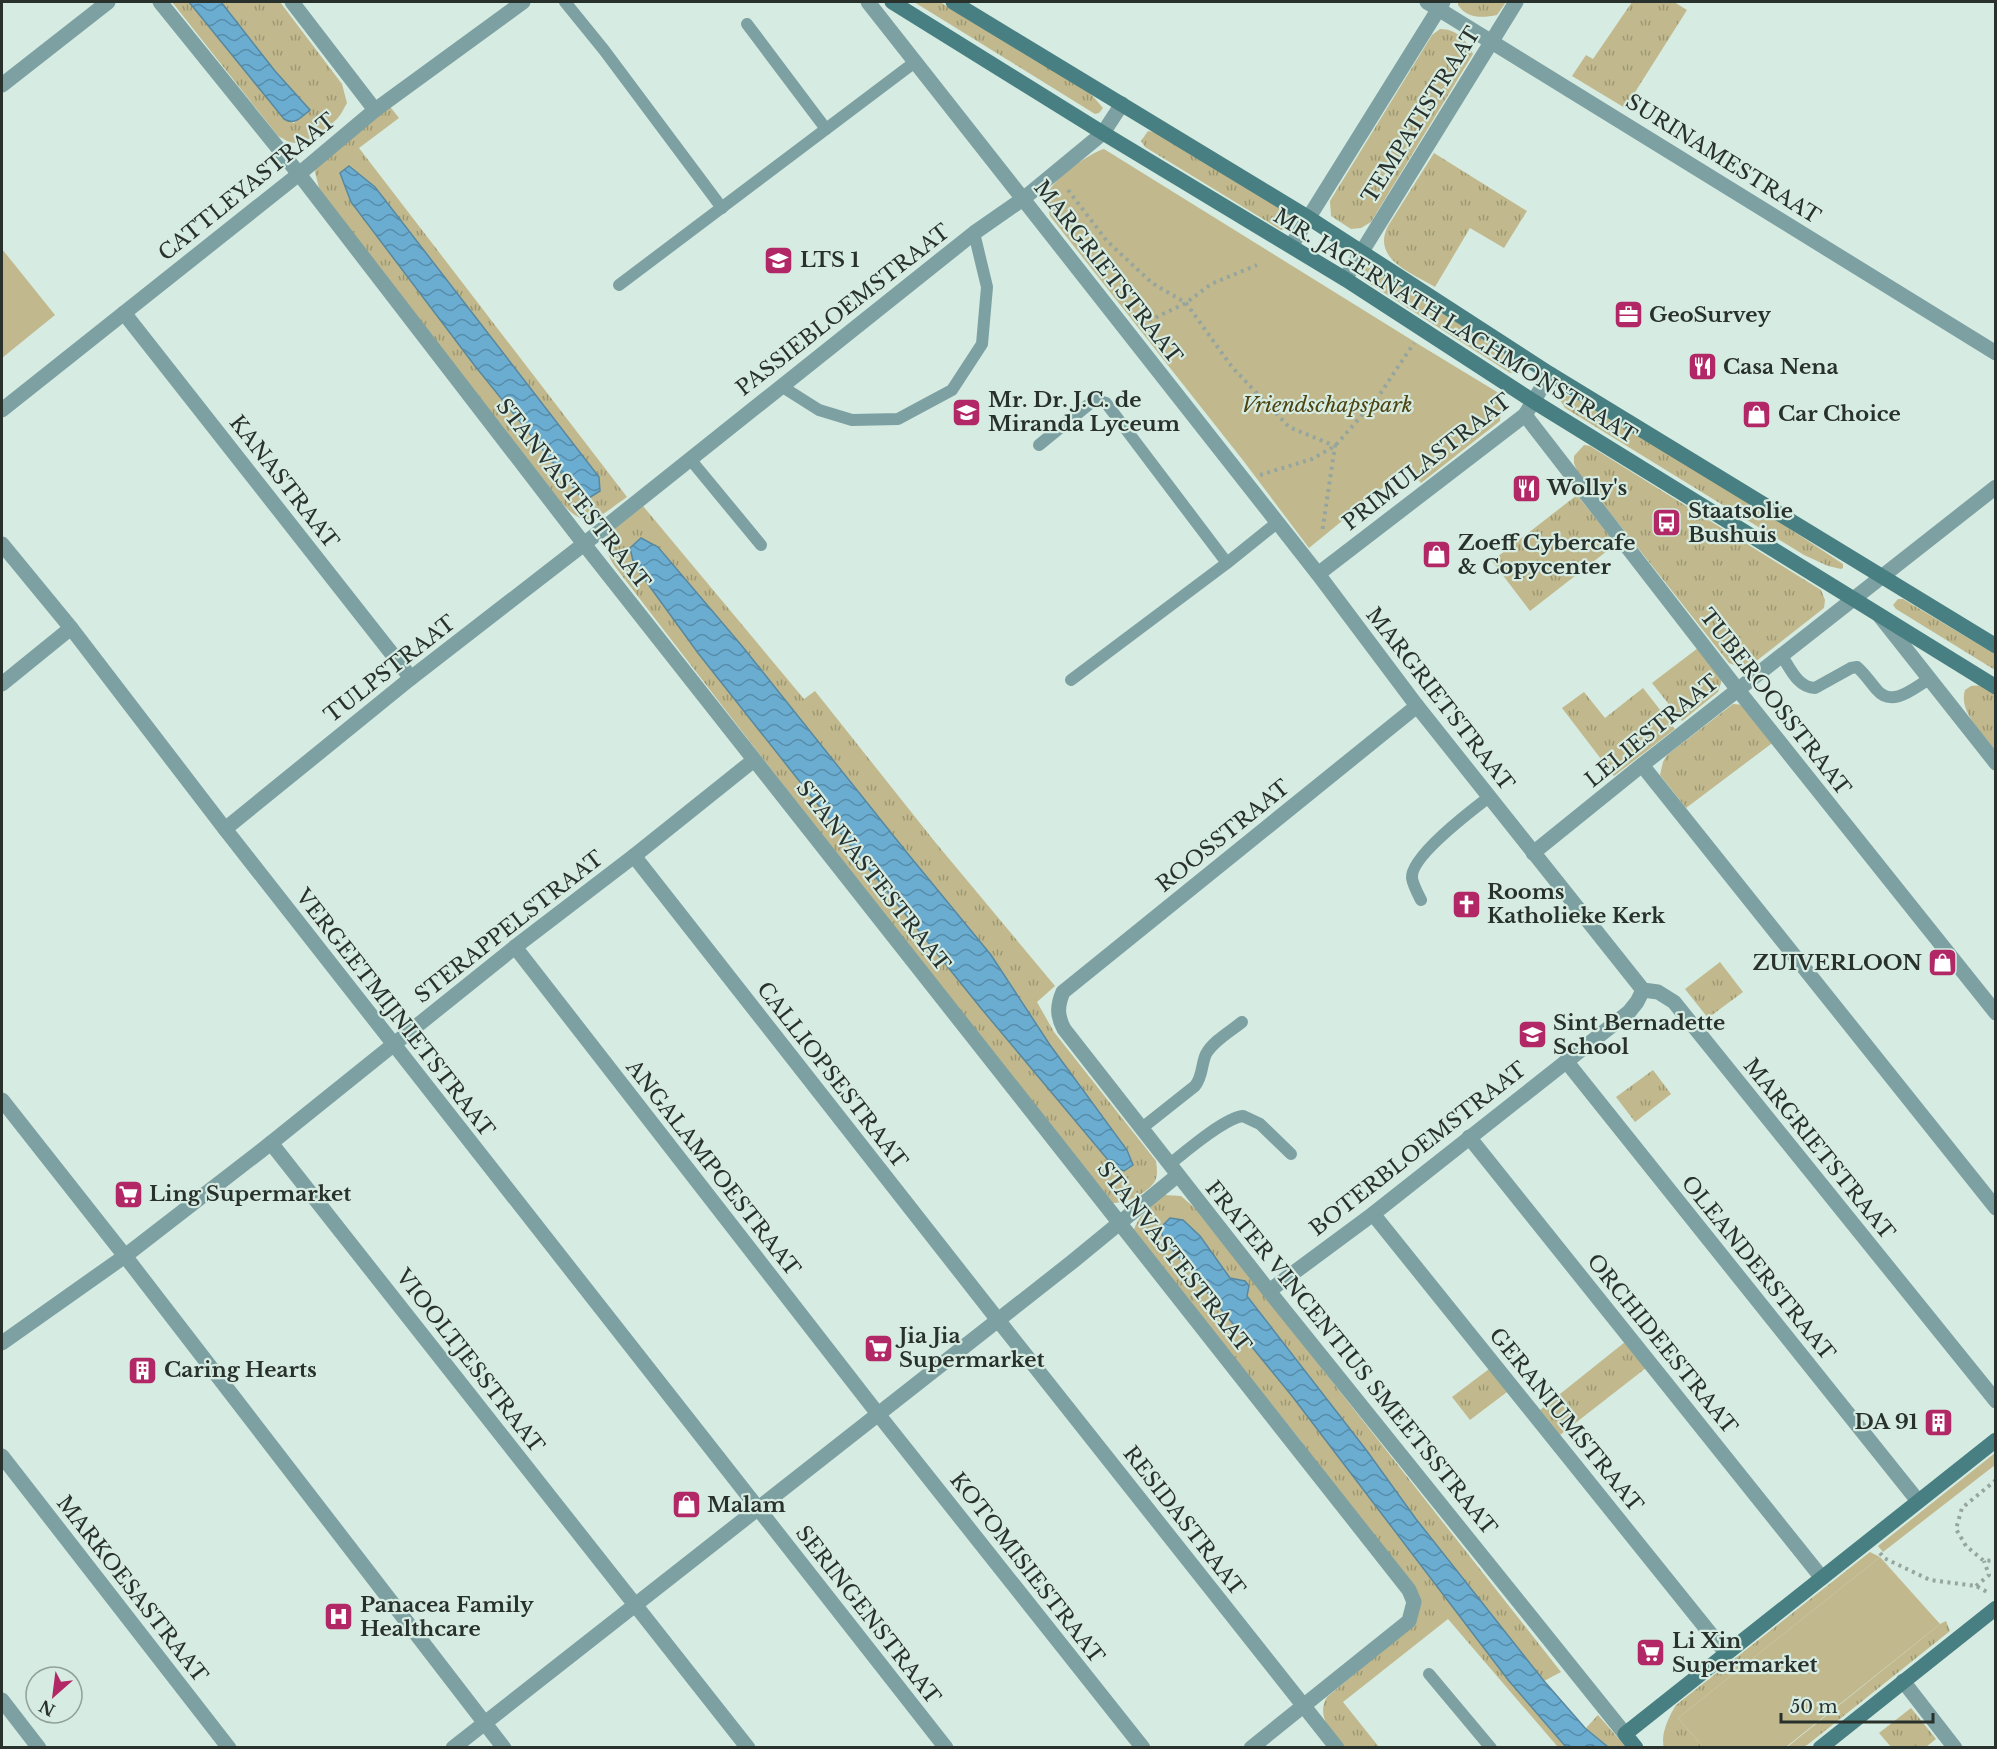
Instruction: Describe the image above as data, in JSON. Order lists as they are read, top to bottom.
{
  "streets": {
    "main road": ["MR. JAGERNATH LACHMONSTRAAT"],
    "street": [
      "TEMPATISTRAAT",
      "SURINAMESTRAAT",
      "CATTLEYASTRAAT",
      "MARGRIETSTRAAT",
      "PASSIEBLOEMSTRAAT",
      "PRIMULASTRAAT",
      "KANASTRAAT",
      "STANVASTESTRAAT",
      "TULPSTRAAT",
      "TUBEROOSSTRAAT",
      "LELIESTRAAT",
      "ROOSSTRAAT",
      "STERAPPELSTRAAT",
      "VERGEETMIJNIETSTRAAT",
      "CALLIOPSESTRAAT",
      "BOTERBLOEMSTRAAT",
      "ANGALAMPOESTRAAT",
      "OLEANDERSTRAAT",
      "ORCHIDEESTRAAT",
      "FRATER VINCENTIUS SMEETSSTRAAT",
      "VIOOLTJESSTRAAT",
      "GERANIUMSTRAAT",
      "RESIDASTRAAT",
      "KOTOMISIESTRAAT",
      "MARKOESASTRAAT",
      "SERINGENSTRAAT"
    ]
  },
  "crossings": [
    ["TEMPATISTRAAT", "SURINAMESTRAAT"],
    ["TEMPATISTRAAT", "MR. JAGERNATH LACHMONSTRAAT"],
    ["CATTLEYASTRAAT", "KANASTRAAT"],
    ["CATTLEYASTRAAT", "STANVASTESTRAAT"],
    ["MARGRIETSTRAAT", "PASSIEBLOEMSTRAAT"],
    ["MARGRIETSTRAAT", "PRIMULASTRAAT"],
    ["MARGRIETSTRAAT", "LELIESTRAAT"],
    ["MARGRIETSTRAAT", "ROOSSTRAAT"],
    ["MARGRIETSTRAAT", "BOTERBLOEMSTRAAT"],
    ["PASSIEBLOEMSTRAAT", "MR. JAGERNATH LACHMONSTRAAT"],
    ["PASSIEBLOEMSTRAAT", "STANVASTESTRAAT"],
    ["PASSIEBLOEMSTRAAT", "TULPSTRAAT"],
    ["MR. JAGERNATH LACHMONSTRAAT", "PRIMULASTRAAT"],
    ["MR. JAGERNATH LACHMONSTRAAT", "LELIESTRAAT"],
    ["PRIMULASTRAAT", "TUBEROOSSTRAAT"],
    ["KANASTRAAT", "TULPSTRAAT"],
    ["STANVASTESTRAAT", "TULPSTRAAT"],
    ["STANVASTESTRAAT", "STERAPPELSTRAAT"],
    ["STANVASTESTRAAT", "RESIDASTRAAT"],
    ["TULPSTRAAT", "VERGEETMIJNIETSTRAAT"],
    ["TUBEROOSSTRAAT", "LELIESTRAAT"],
    ["ROOSSTRAAT", "FRATER VINCENTIUS SMEETSSTRAAT"],
    ["STERAPPELSTRAAT", "VERGEETMIJNIETSTRAAT"],
    ["STERAPPELSTRAAT", "CALLIOPSESTRAAT"],
    ["STERAPPELSTRAAT", "ANGALAMPOESTRAAT"],
    ["STERAPPELSTRAAT", "VIOOLTJESSTRAAT"],
    ["VERGEETMIJNIETSTRAAT", "SERINGENSTRAAT"],
    ["CALLIOPSESTRAAT", "RESIDASTRAAT"],
    ["BOTERBLOEMSTRAAT", "OLEANDERSTRAAT"],
    ["BOTERBLOEMSTRAAT", "ORCHIDEESTRAAT"],
    ["BOTERBLOEMSTRAAT", "FRATER VINCENTIUS SMEETSSTRAAT"],
    ["BOTERBLOEMSTRAAT", "GERANIUMSTRAAT"],
    ["ANGALAMPOESTRAAT", "KOTOMISIESTRAAT"]
  ],
  "parks": ["Vriendschapspark"],
  "places": {
    "school or university": ["LTS 1", "Mr. Dr. J.C. de Miranda Lyceum", "Sint Bernadette School"],
    "office": ["GeoSurvey"],
    "restaurant": ["Casa Nena", "Wolly's"],
    "shop": [
      "Car Choice",
      "Zoeff Cybercafe & Copycenter",
      "ZUIVERLOON",
      "Malam"
    ],
    "bus stop": ["Staatsolie Bushuis"],
    "church": ["Rooms Katholieke Kerk"],
    "supermarket": ["Ling Supermarket", "Jia Jia Supermarket", "Li Xin Supermarket"],
    "building": ["Caring Hearts", "DA 91"],
    "hospital": ["Panacea Family Healthcare"]
  },
  "scale_bar": "50 m",
  "north": "bottom left"
}
